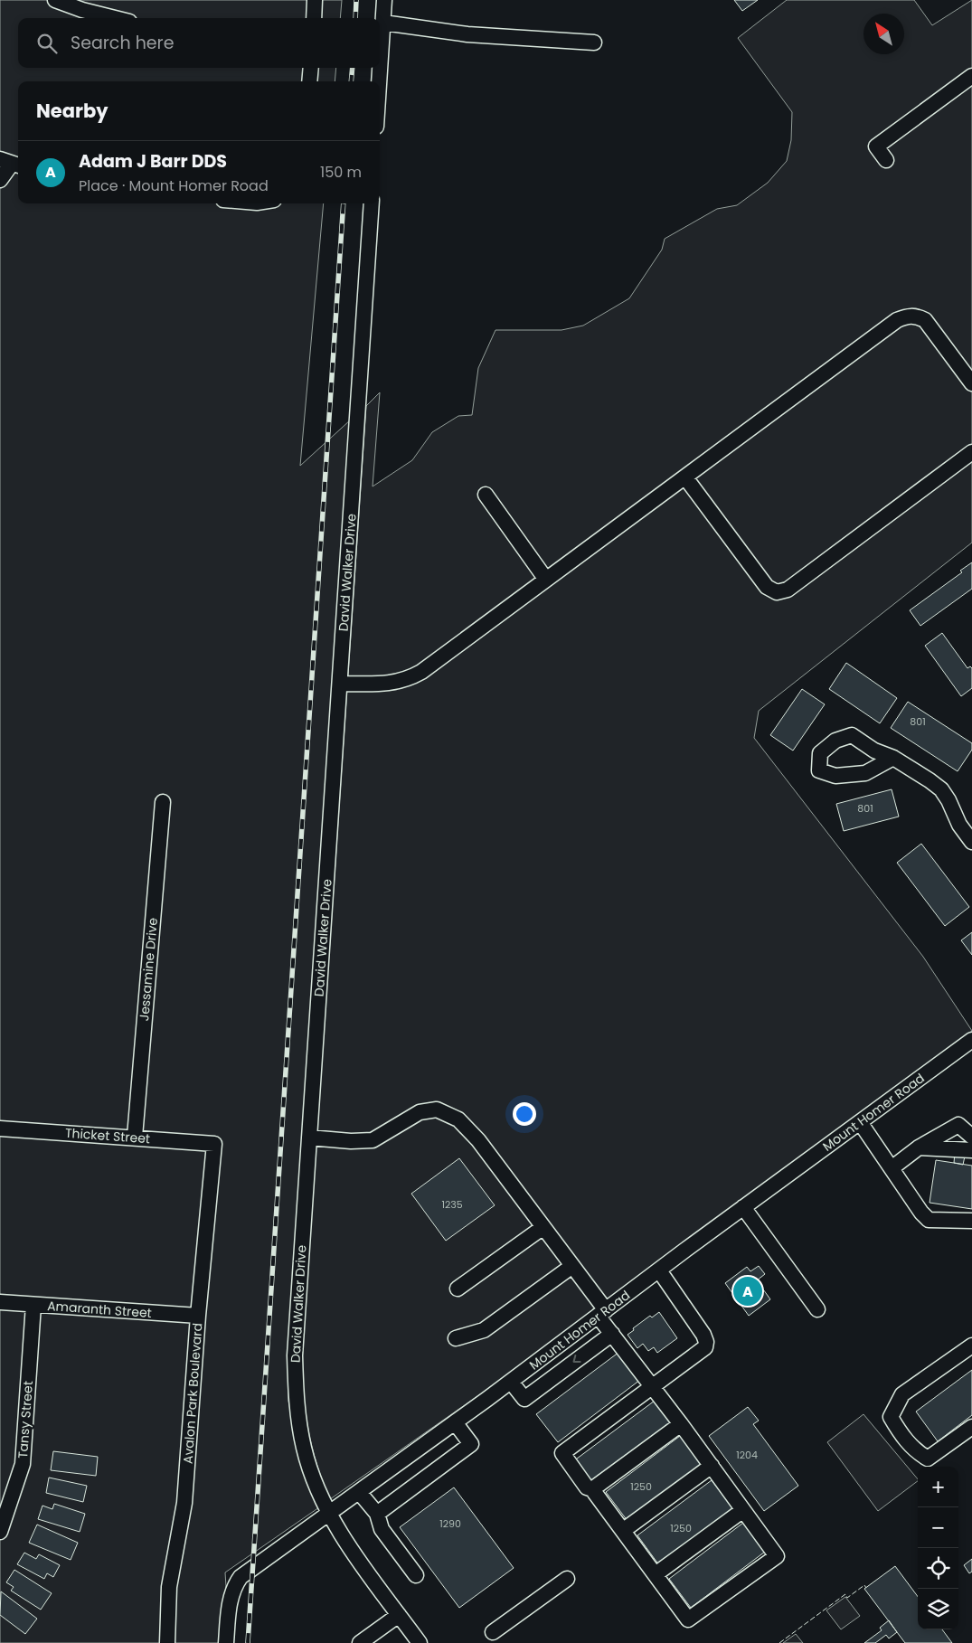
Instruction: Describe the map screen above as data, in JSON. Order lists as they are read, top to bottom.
{
  "streets": {
    "street": [
      "David Walker Drive",
      "Jessamine Drive",
      "Mount Homer Road",
      "Thicket Street",
      "Amaranth Street",
      "Avalon Park Boulevard",
      "Tansy Street"
    ]
  },
  "crossings": [
    ["David Walker Drive", "Mount Homer Road"],
    ["Jessamine Drive", "Thicket Street"],
    ["Thicket Street", "Avalon Park Boulevard"],
    ["Amaranth Street", "Avalon Park Boulevard"],
    ["Amaranth Street", "Tansy Street"]
  ],
  "house_numbers": [
    "801",
    "801",
    "1235",
    "1204",
    "1250",
    "1290",
    "1250"
  ],
  "north": "top left",
  "page": {
    "search": "Search here",
    "heading": "Nearby",
    "list": [
      {
        "mark": "A",
        "name": "Adam J Barr DDS",
        "note": "Place · Mount Homer Road",
        "value": "150 m"
      }
    ],
    "pins": "A",
    "map_buttons": ["+", "−"]
  }
}
